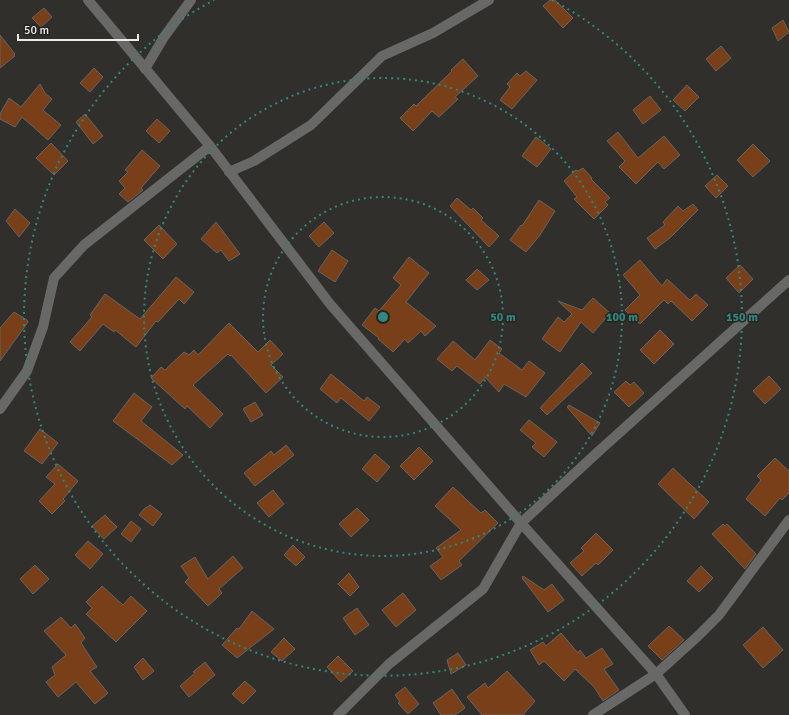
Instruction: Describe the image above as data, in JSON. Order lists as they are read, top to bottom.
{
  "scale_bar": "50 m",
  "rings": ["50 m", "100 m", "150 m"]
}
